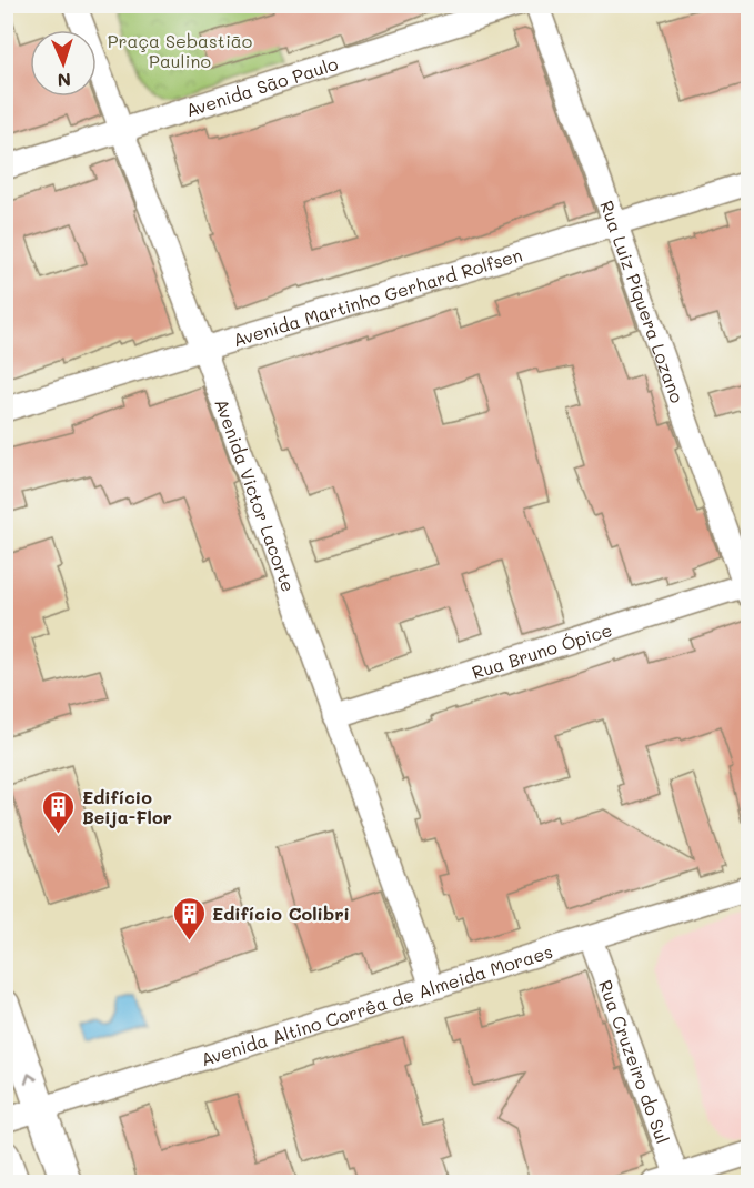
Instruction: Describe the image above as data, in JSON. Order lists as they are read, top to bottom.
{
  "streets": {
    "street": [
      "Avenida São Paulo",
      "Avenida Martinho Gerhard Rolfsen",
      "Rua Luiz Piquera Lozano",
      "Avenida Victor Lacorte",
      "Rua Bruno Ópice",
      "Avenida Altino Corrêa de Almeida Moraes",
      "Rua Cruzeiro do Sul"
    ]
  },
  "crossings": [
    ["Avenida São Paulo", "Avenida Victor Lacorte"],
    ["Avenida Martinho Gerhard Rolfsen", "Rua Luiz Piquera Lozano"],
    ["Avenida Martinho Gerhard Rolfsen", "Avenida Victor Lacorte"],
    ["Rua Luiz Piquera Lozano", "Rua Bruno Ópice"],
    ["Avenida Victor Lacorte", "Rua Bruno Ópice"],
    ["Avenida Victor Lacorte", "Avenida Altino Corrêa de Almeida Moraes"],
    ["Avenida Altino Corrêa de Almeida Moraes", "Rua Cruzeiro do Sul"]
  ],
  "parks": ["Praça Sebastião Paulino"],
  "places": {
    "building": ["Edifício Beija-Flor", "Edifício Colibri"]
  },
  "north": "bottom"
}
